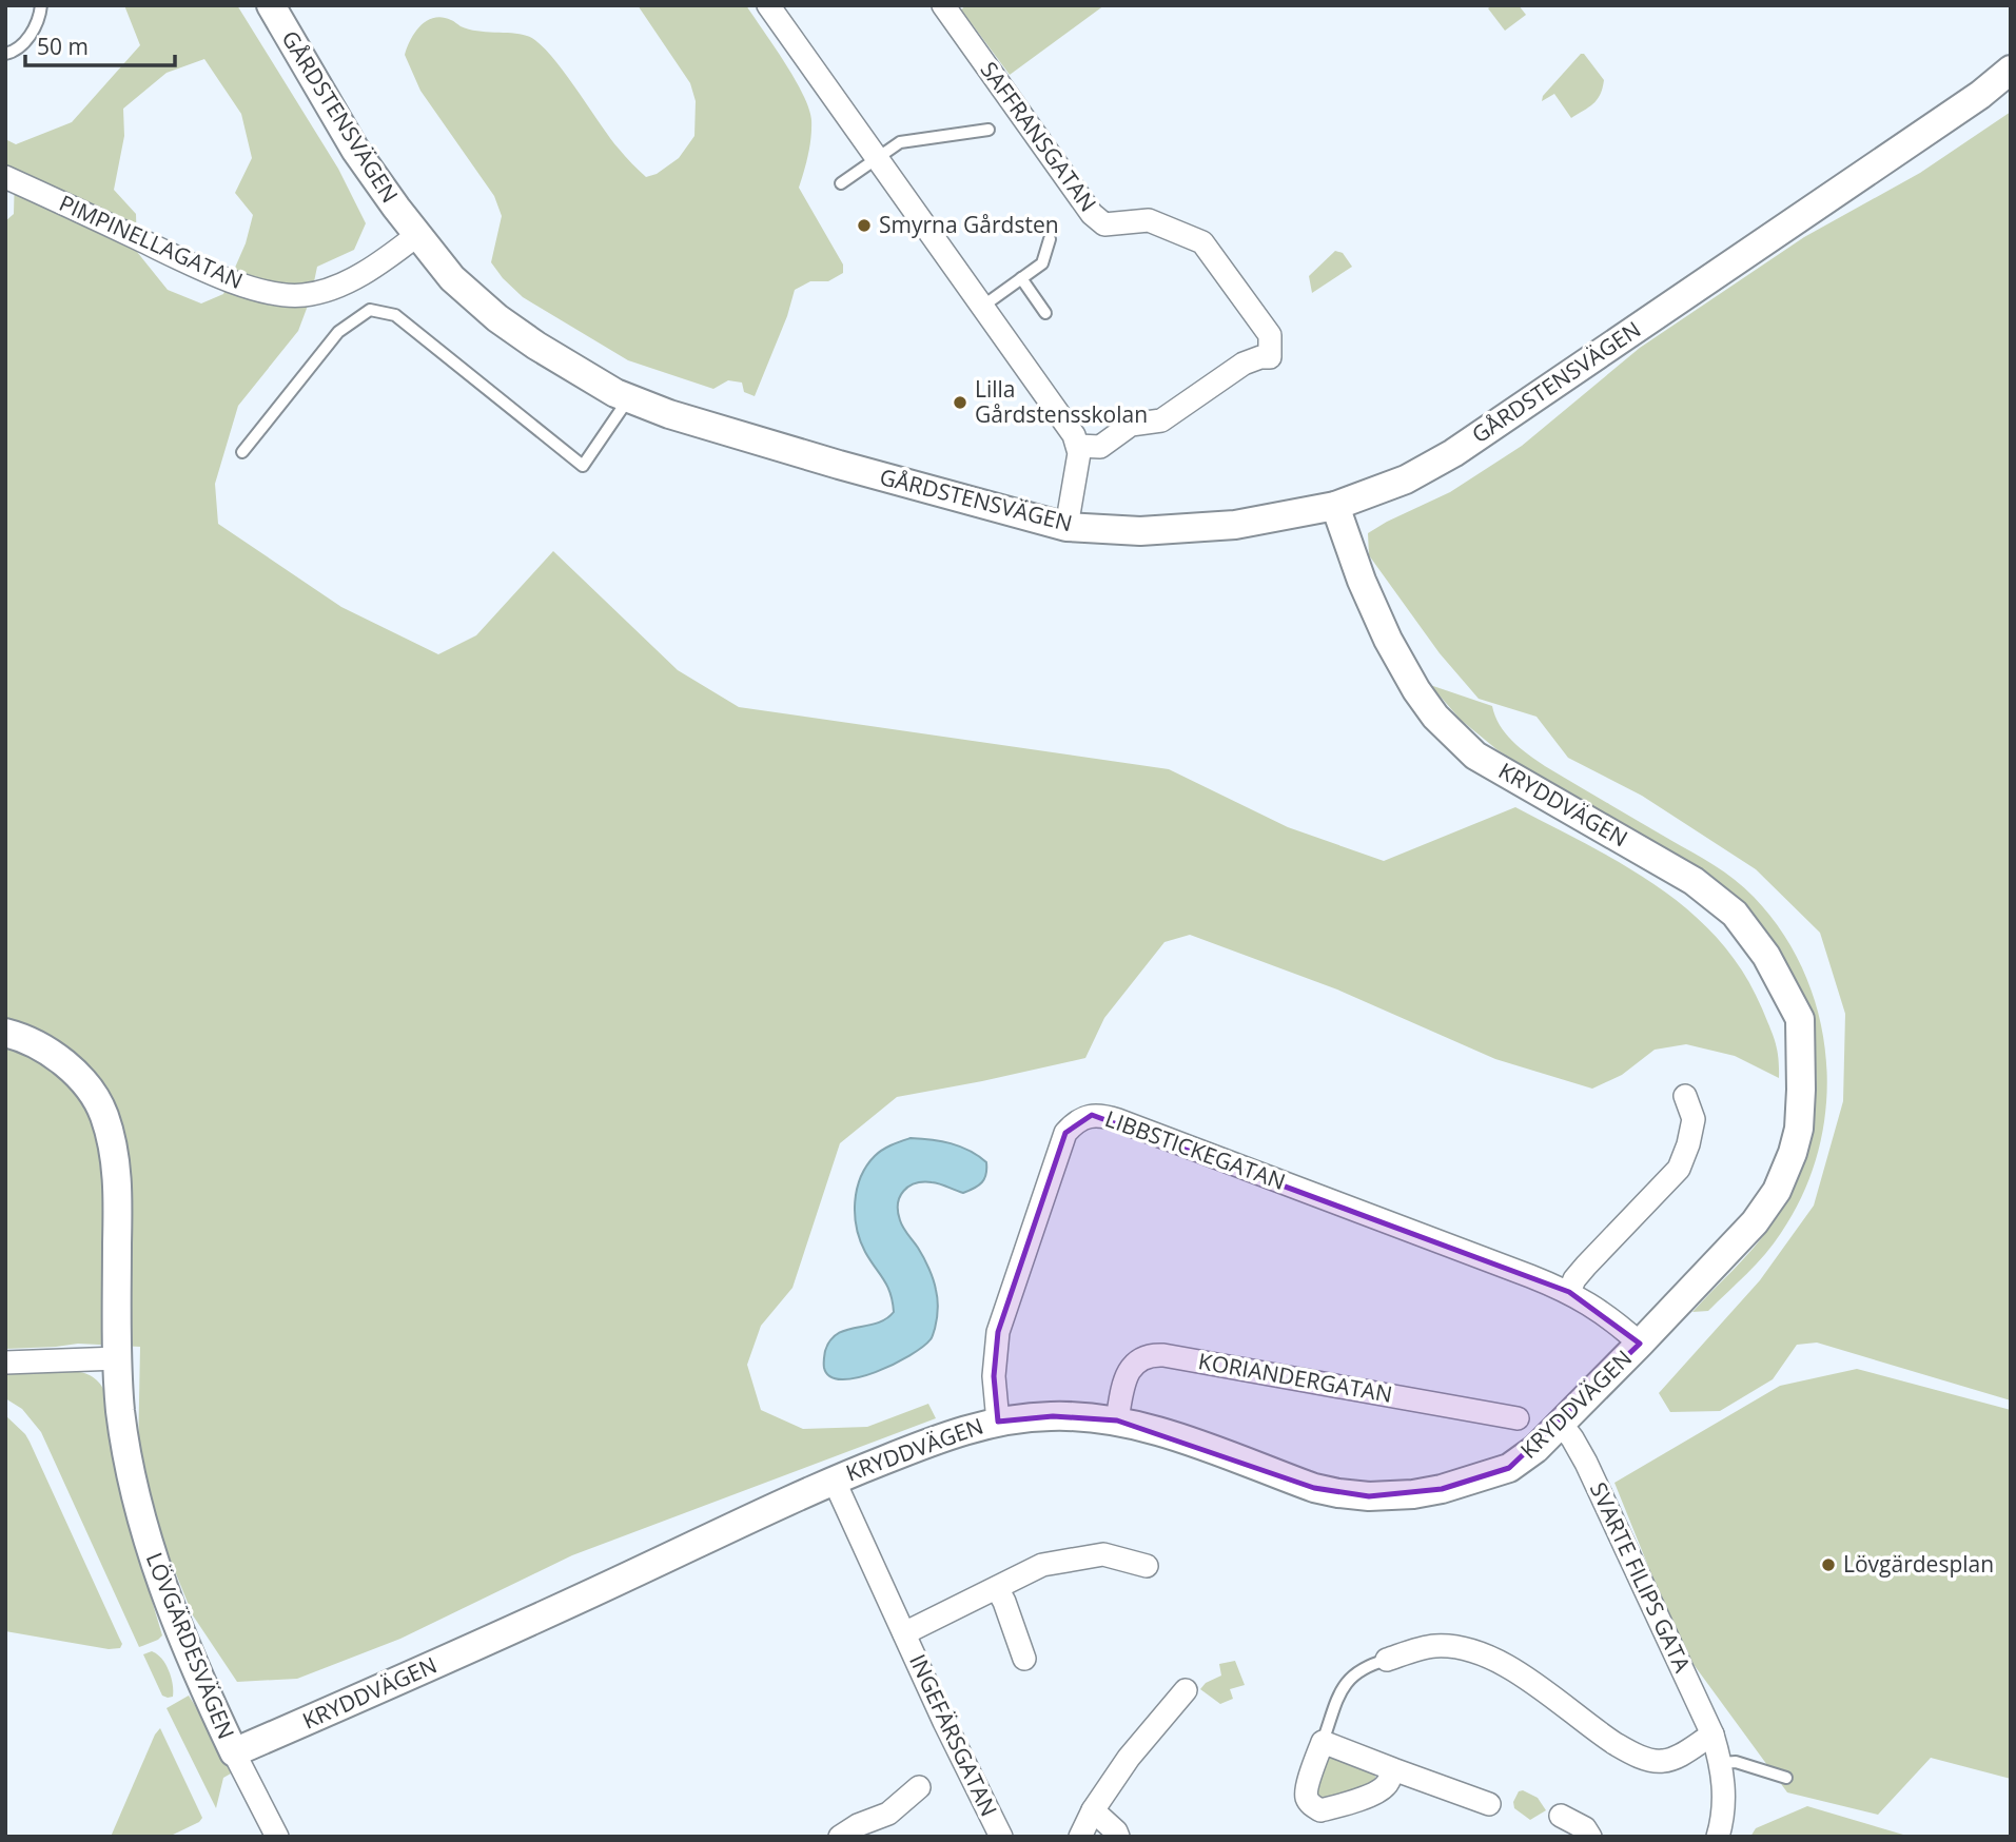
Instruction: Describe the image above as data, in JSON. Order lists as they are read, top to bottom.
{
  "streets": {
    "street": [
      "GÅRDSTENSVÄGEN",
      "SAFFRANSGATAN",
      "PIMPINELLAGATAN",
      "KRYDDVÄGEN",
      "LIBBSTICKEGATAN",
      "KORIANDERGATAN",
      "SVARTE FILIPS GATA",
      "LÖVGÄRDESVÄGEN",
      "INGEFÄRSGATAN"
    ]
  },
  "crossings": [
    ["GÅRDSTENSVÄGEN", "PIMPINELLAGATAN"],
    ["GÅRDSTENSVÄGEN", "KRYDDVÄGEN"],
    ["KRYDDVÄGEN", "LIBBSTICKEGATAN"],
    ["KRYDDVÄGEN", "KORIANDERGATAN"],
    ["KRYDDVÄGEN", "SVARTE FILIPS GATA"],
    ["KRYDDVÄGEN", "LÖVGÄRDESVÄGEN"],
    ["KRYDDVÄGEN", "INGEFÄRSGATAN"]
  ],
  "places": ["Smyrna Gårdsten", "Lilla Gårdstensskolan", "Lövgärdesplan"],
  "scale_bar": "50 m"
}
